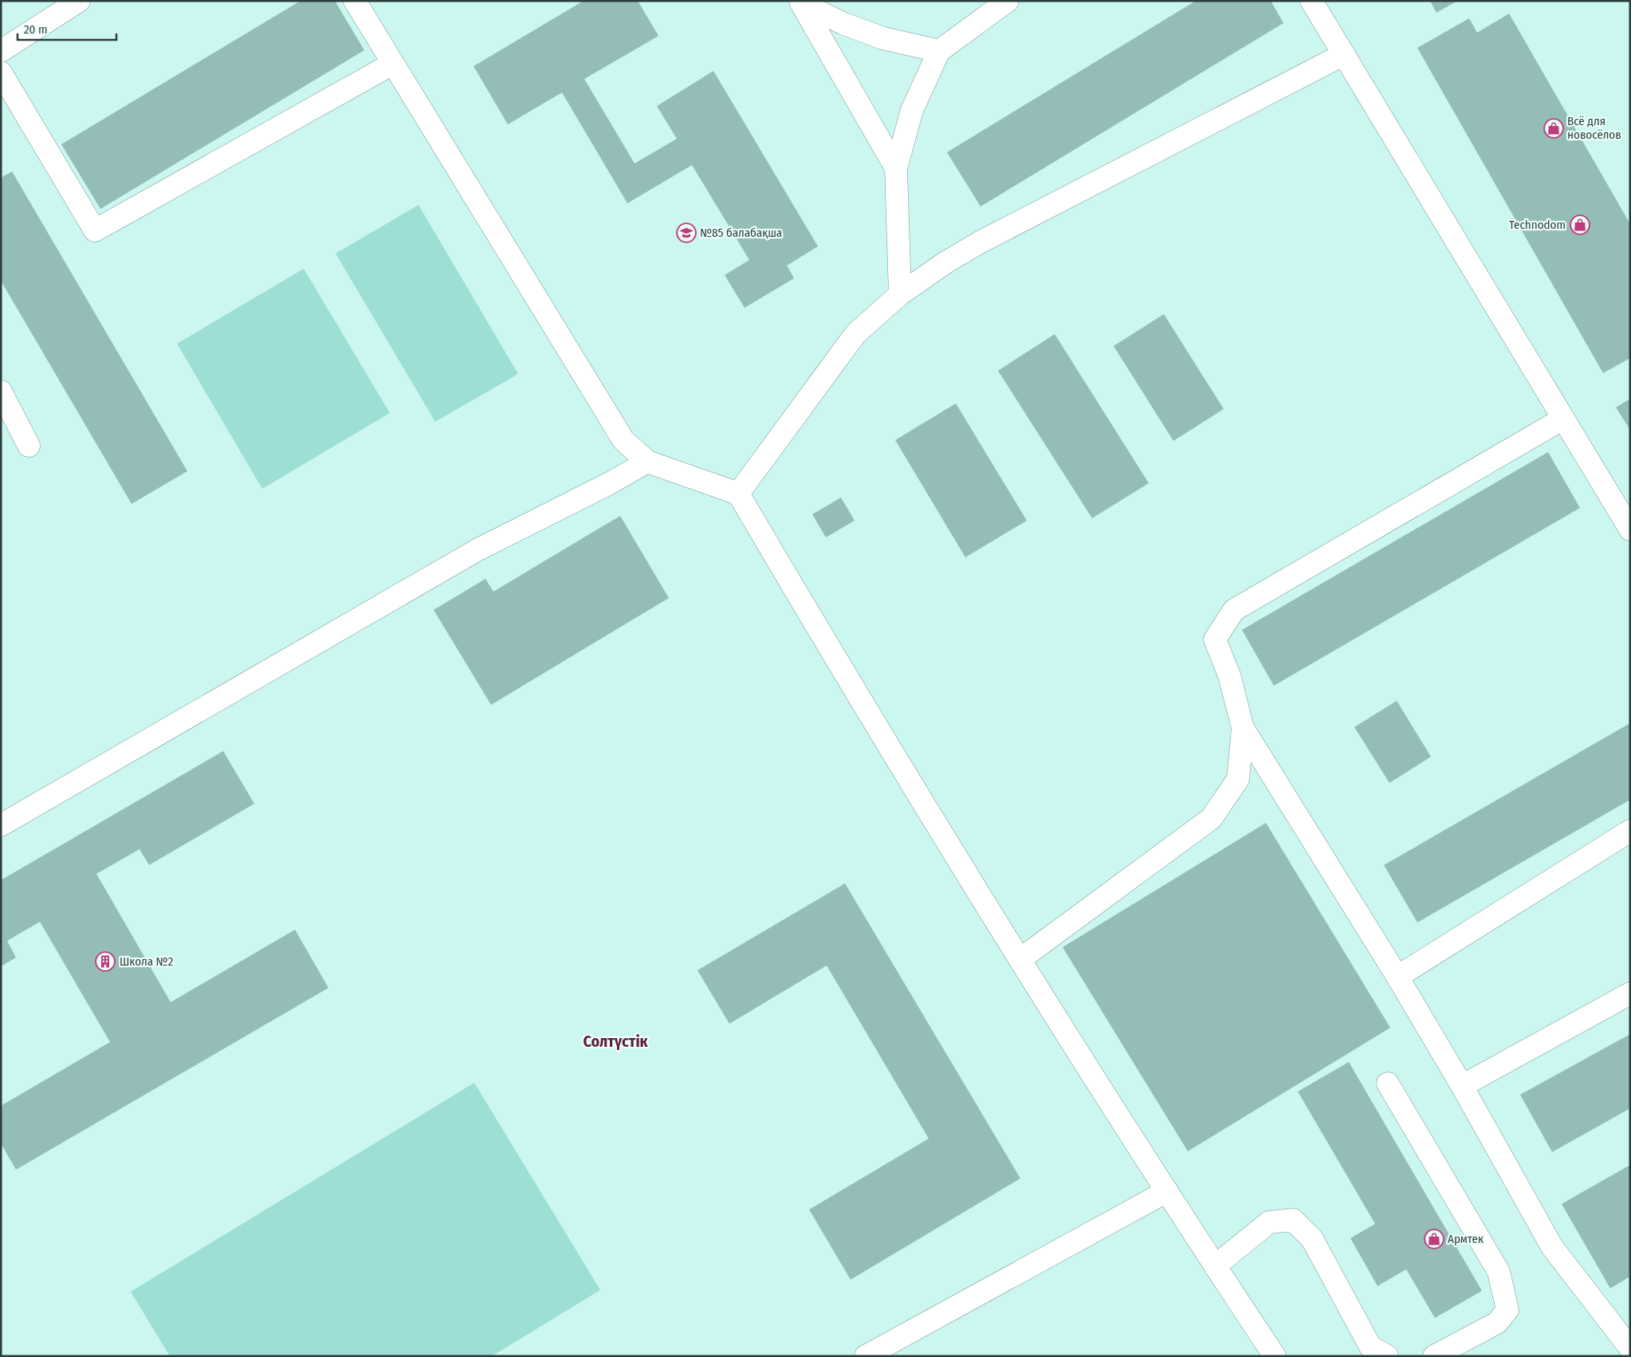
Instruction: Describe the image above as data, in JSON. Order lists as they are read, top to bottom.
{
  "districts": ["Солтүстік"],
  "places": {
    "shop": ["Всё для новосёлов", "Technodom", "Армтек"],
    "school or university": ["№85 балабақша"],
    "building": ["Школа №2"]
  },
  "scale_bar": "20 m"
}
